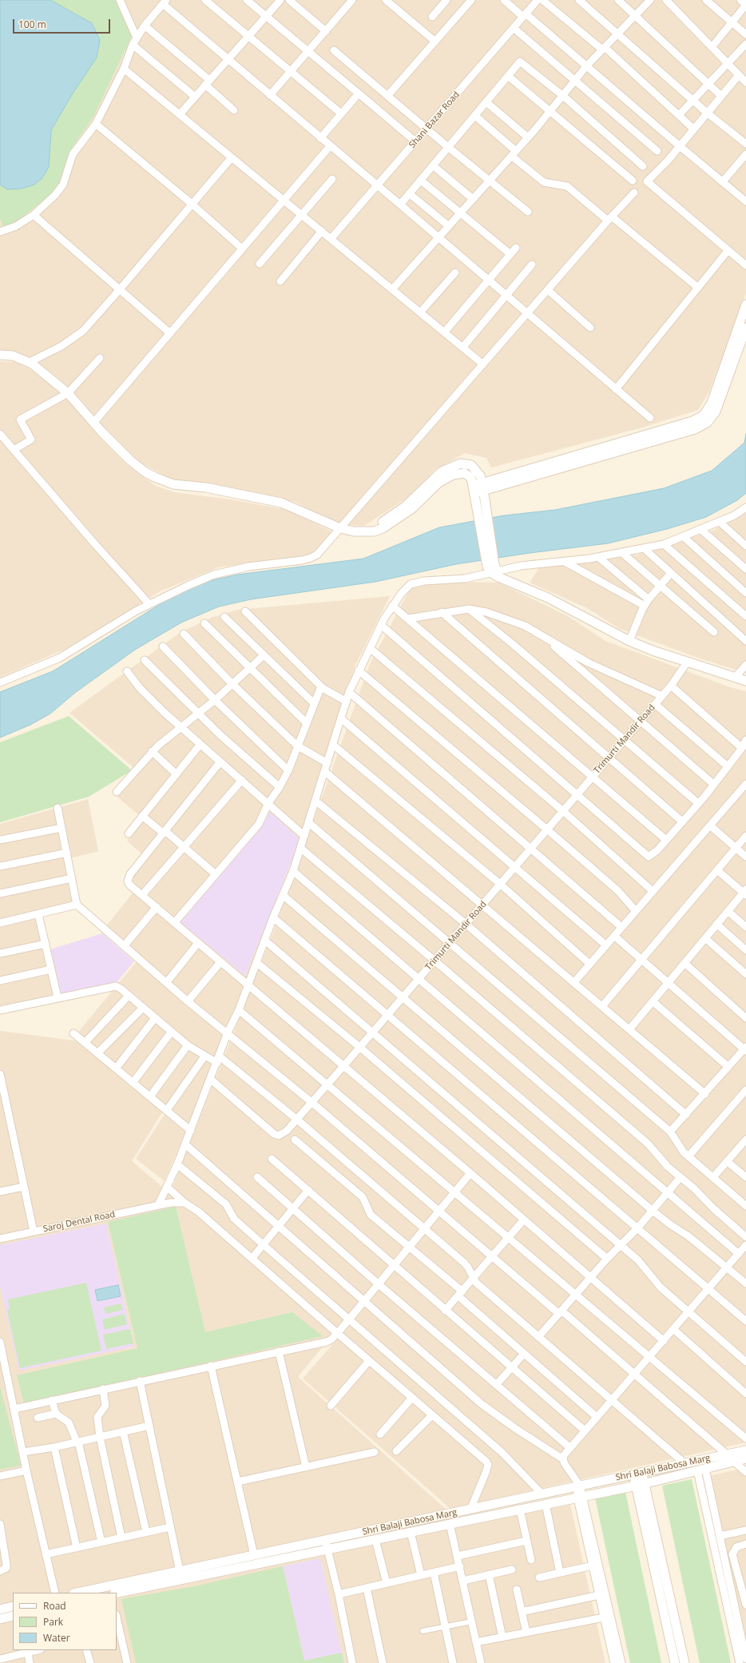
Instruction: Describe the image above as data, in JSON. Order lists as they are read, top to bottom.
{
  "streets": {
    "street": [
      "Shani Bazar Road",
      "Trimurti Mandir Road",
      "Saroj Dental Road",
      "Shri Balaji Babosa Marg"
    ]
  },
  "legend": ["Road", "Park", "Water"],
  "scale_bar": "100 m"
}
